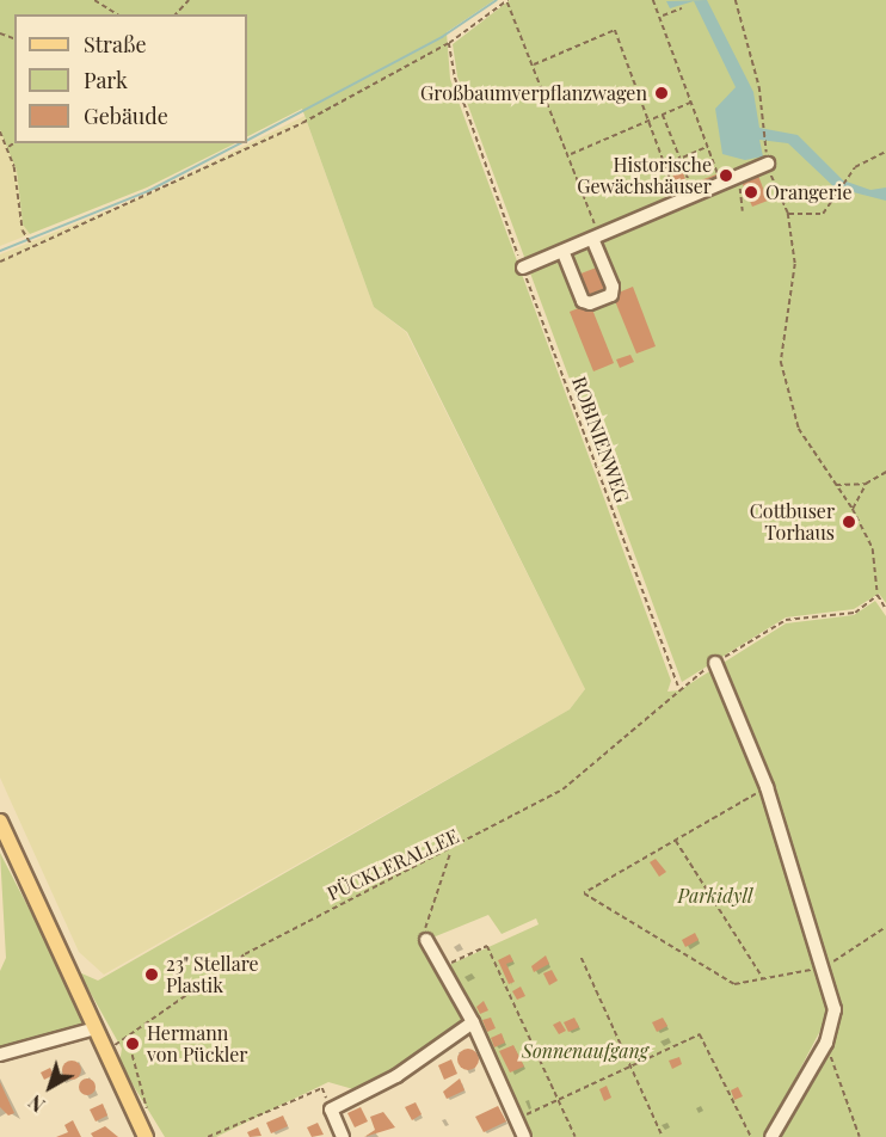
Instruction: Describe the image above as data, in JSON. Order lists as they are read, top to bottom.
{
  "streets": {
    "path": ["ROBINIENWEG", "PÜCKLERALLEE"]
  },
  "crossings": [
    ["ROBINIENWEG", "PÜCKLERALLEE"]
  ],
  "parks": ["Parkidyll", "Sonnenaufgang"],
  "places": [
    "Großbaumverpflanzwagen",
    "Historische Gewächshäuser",
    "Orangerie",
    "Cottbuser Torhaus",
    "23\" Stellare Plastik",
    "Hermann von Pückler"
  ],
  "legend": ["Straße", "Park", "Gebäude"],
  "north": "bottom left"
}
